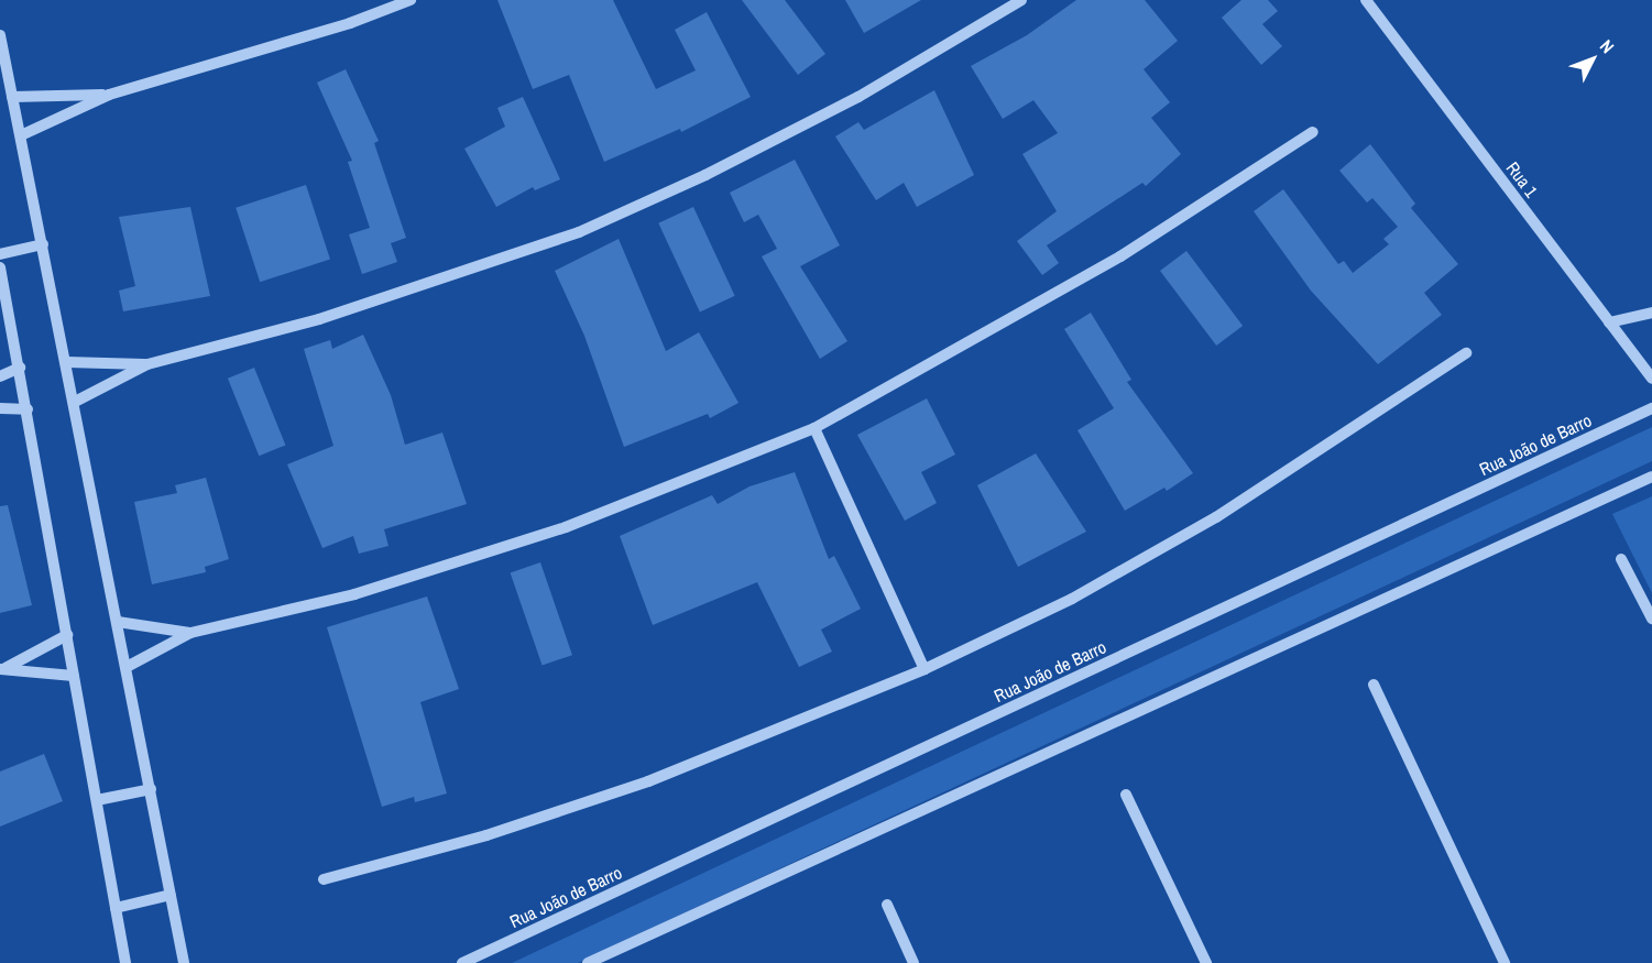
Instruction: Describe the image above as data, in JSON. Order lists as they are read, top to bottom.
{
  "streets": {
    "street": ["Rua 1", "Rua João de Barro"]
  },
  "north": "top right"
}
